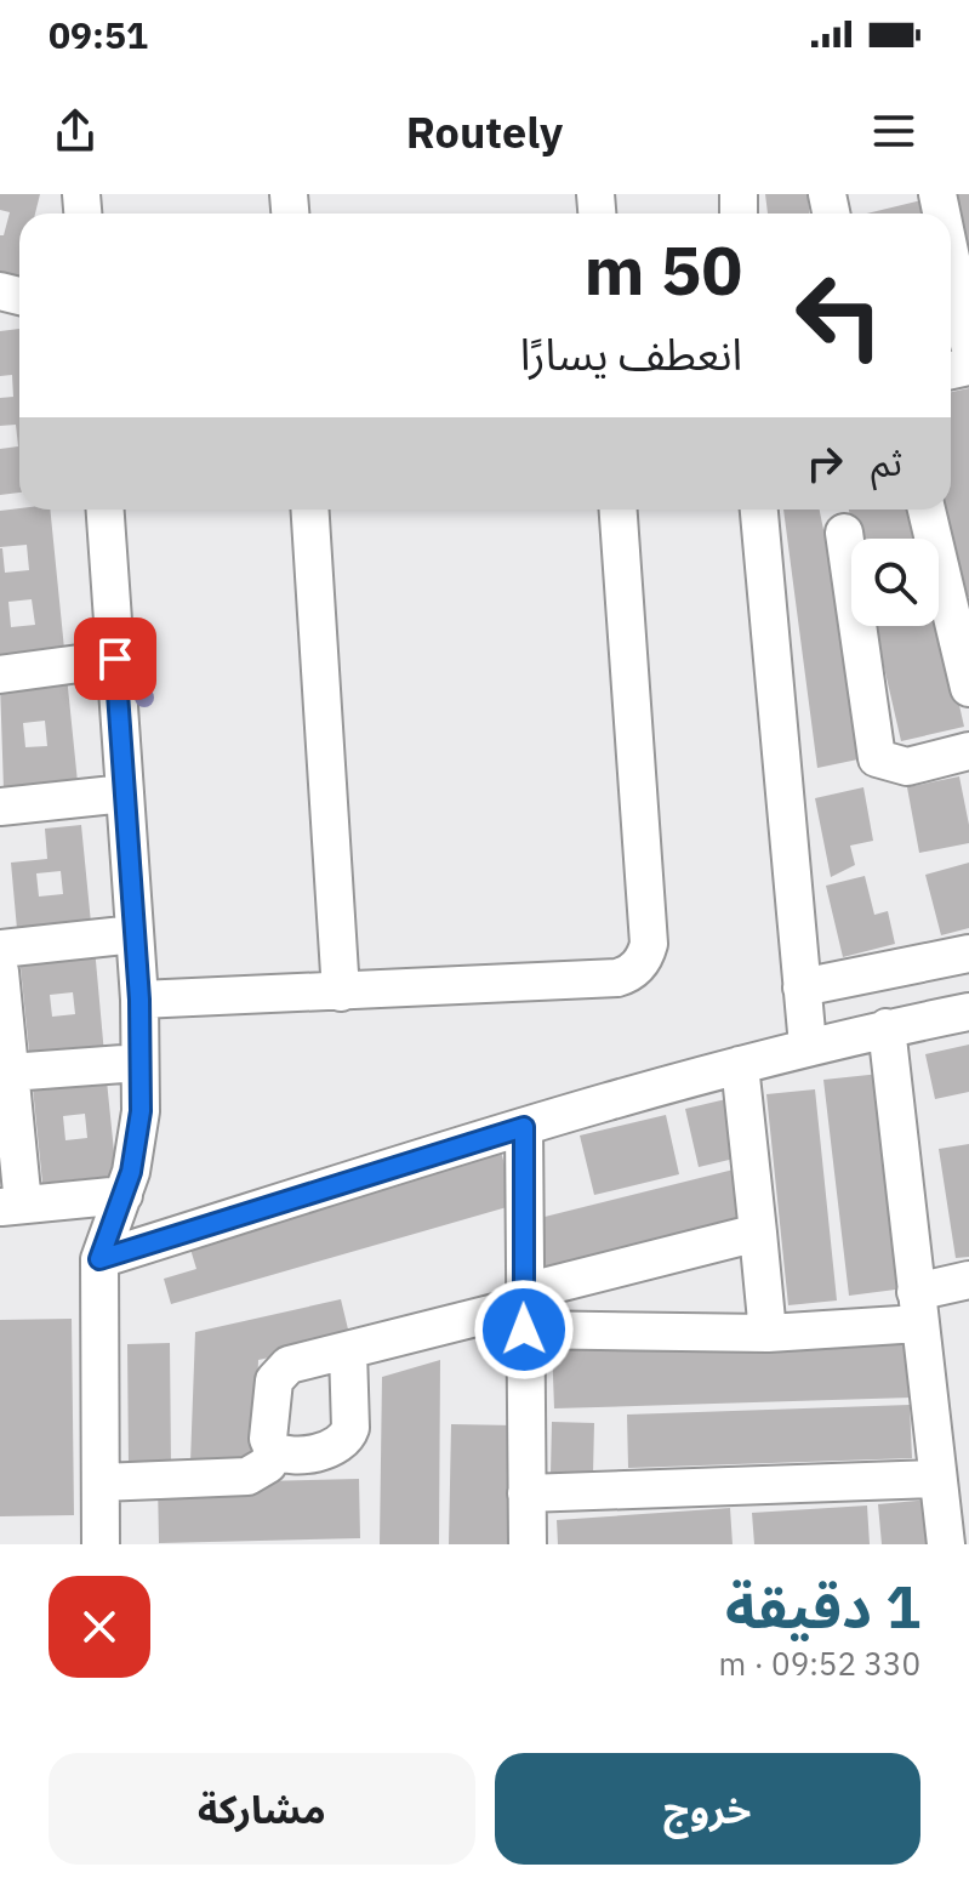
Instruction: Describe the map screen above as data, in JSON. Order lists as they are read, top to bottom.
{
  "page": {
    "status": "09:51",
    "header": "Routely",
    "turn": ["50 m", "انعطف يسارًا"],
    "then": "ثم",
    "heading": ["1 دقيقة", "330 m · 09:52"],
    "buttons": ["خروج", "مشاركة"]
  }
}
